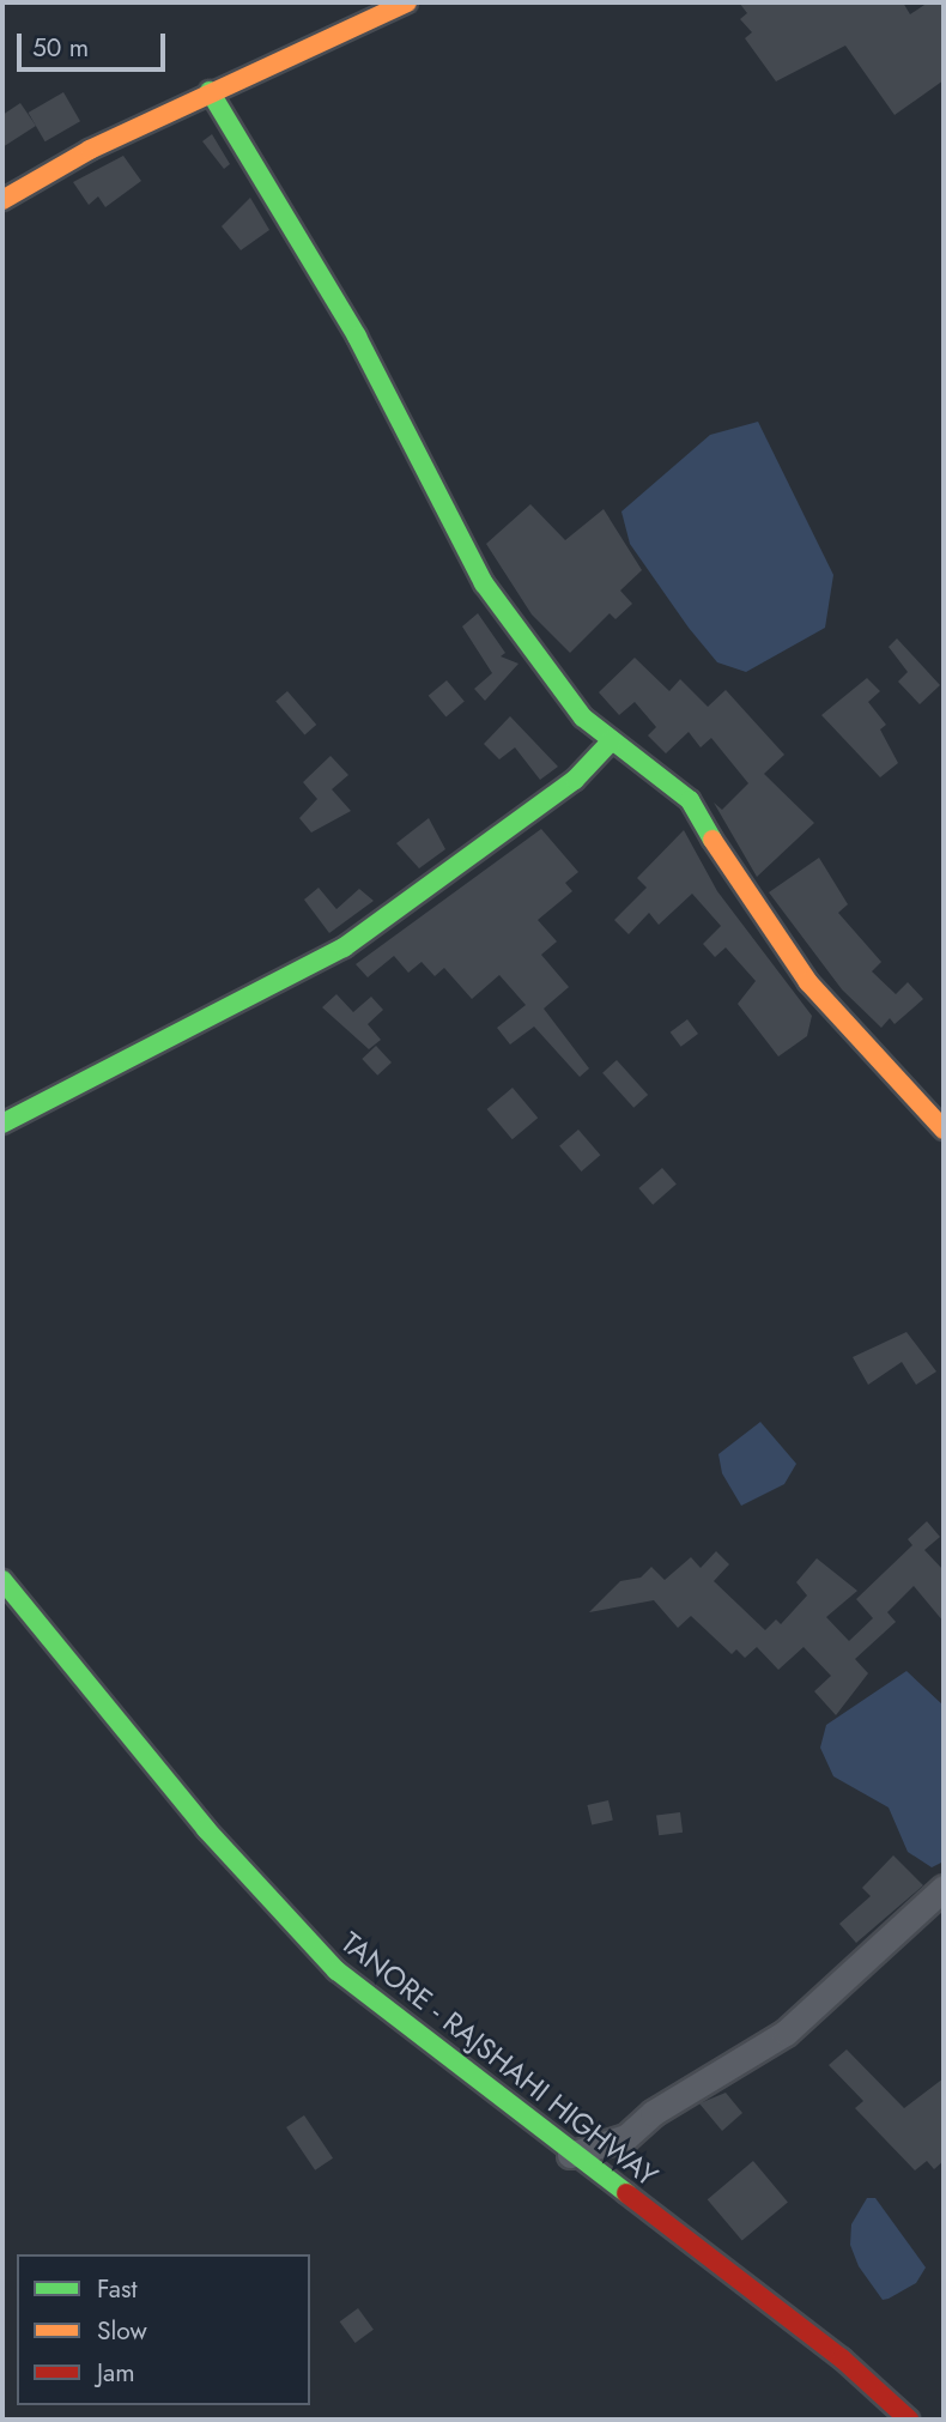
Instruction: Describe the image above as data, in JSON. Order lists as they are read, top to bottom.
{
  "streets": {
    "street": ["TANORE - RAJSHAHI HIGHWAY"]
  },
  "legend": ["Fast", "Slow", "Jam"],
  "scale_bar": "50 m"
}
